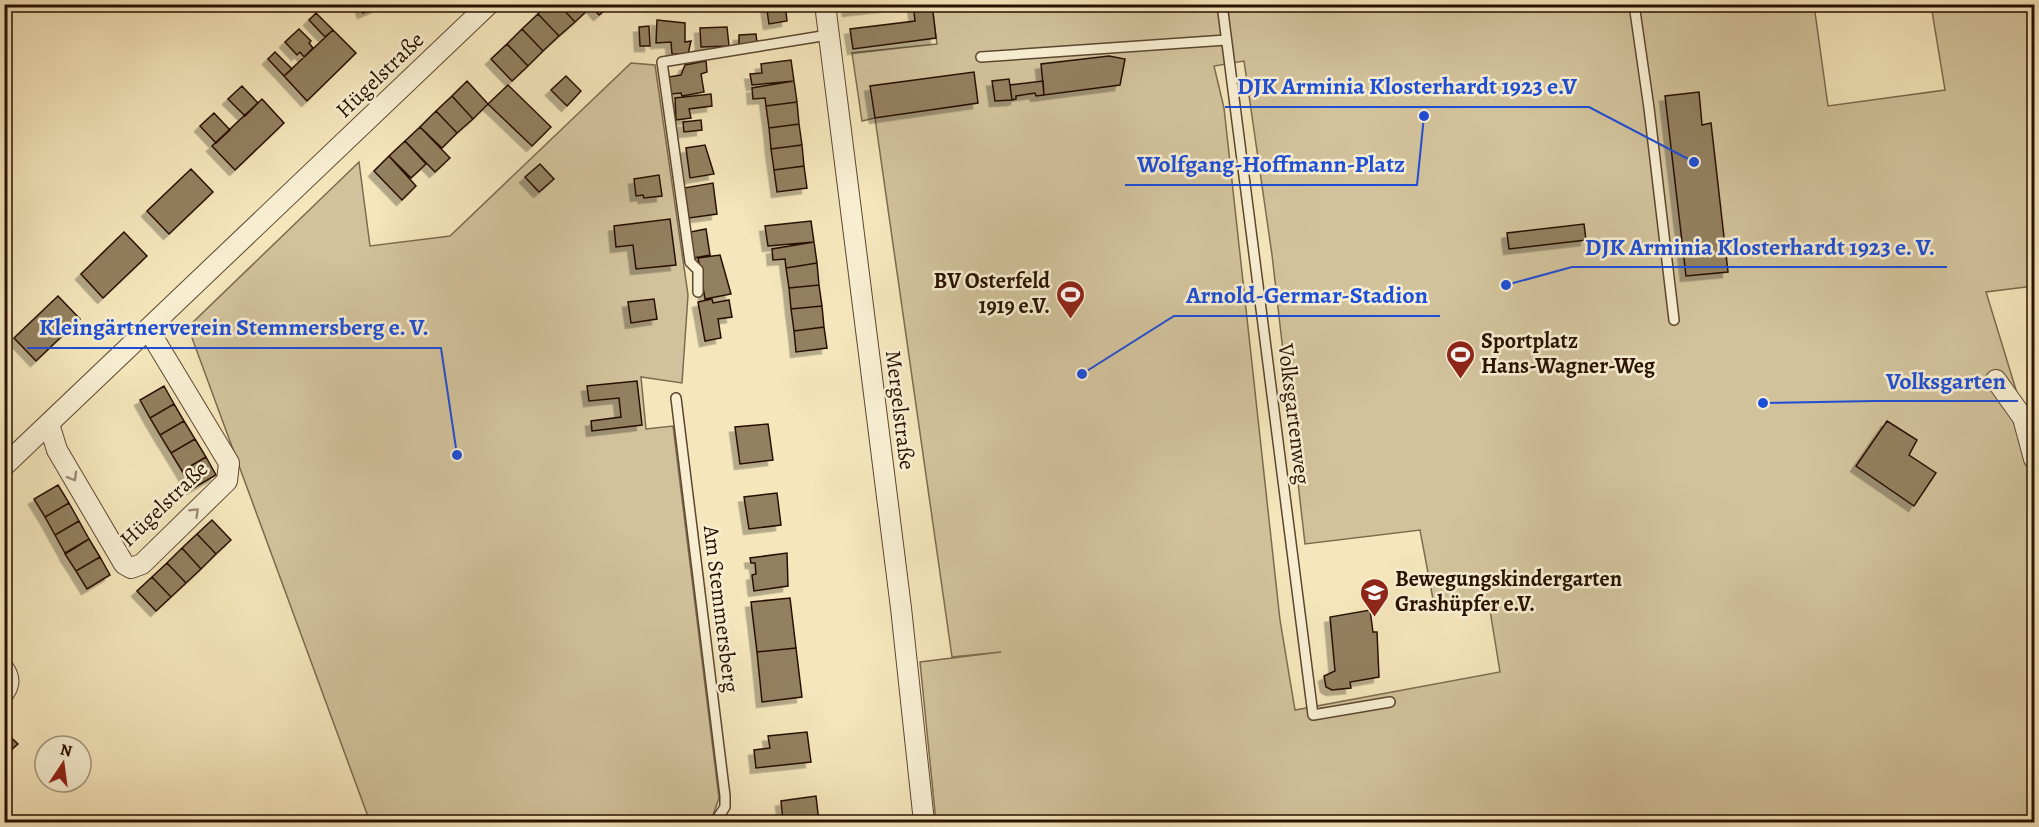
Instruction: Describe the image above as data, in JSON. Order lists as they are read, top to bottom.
{
  "streets": {
    "street": ["Hügelstraße", "Mergelstraße"],
    "lane": ["Volksgartenweg", "Am Stemmersberg"]
  },
  "places": {
    "other": [
      "Wolfgang-Hoffmann-Platz",
      "DJK Arminia Klosterhardt 1923 e.V",
      "DJK Arminia Klosterhardt 1923 e. V.",
      "Arnold-Germar-Stadion",
      "Volksgarten",
      "Kleingärtnerverein Stemmersberg e. V."
    ],
    "sports": ["BV Osterfeld 1919 e.V.", "Sportplatz Hans-Wagner-Weg"],
    "school or university": ["Bewegungskindergarten Grashüpfer e.V."]
  },
  "north": "top"
}
